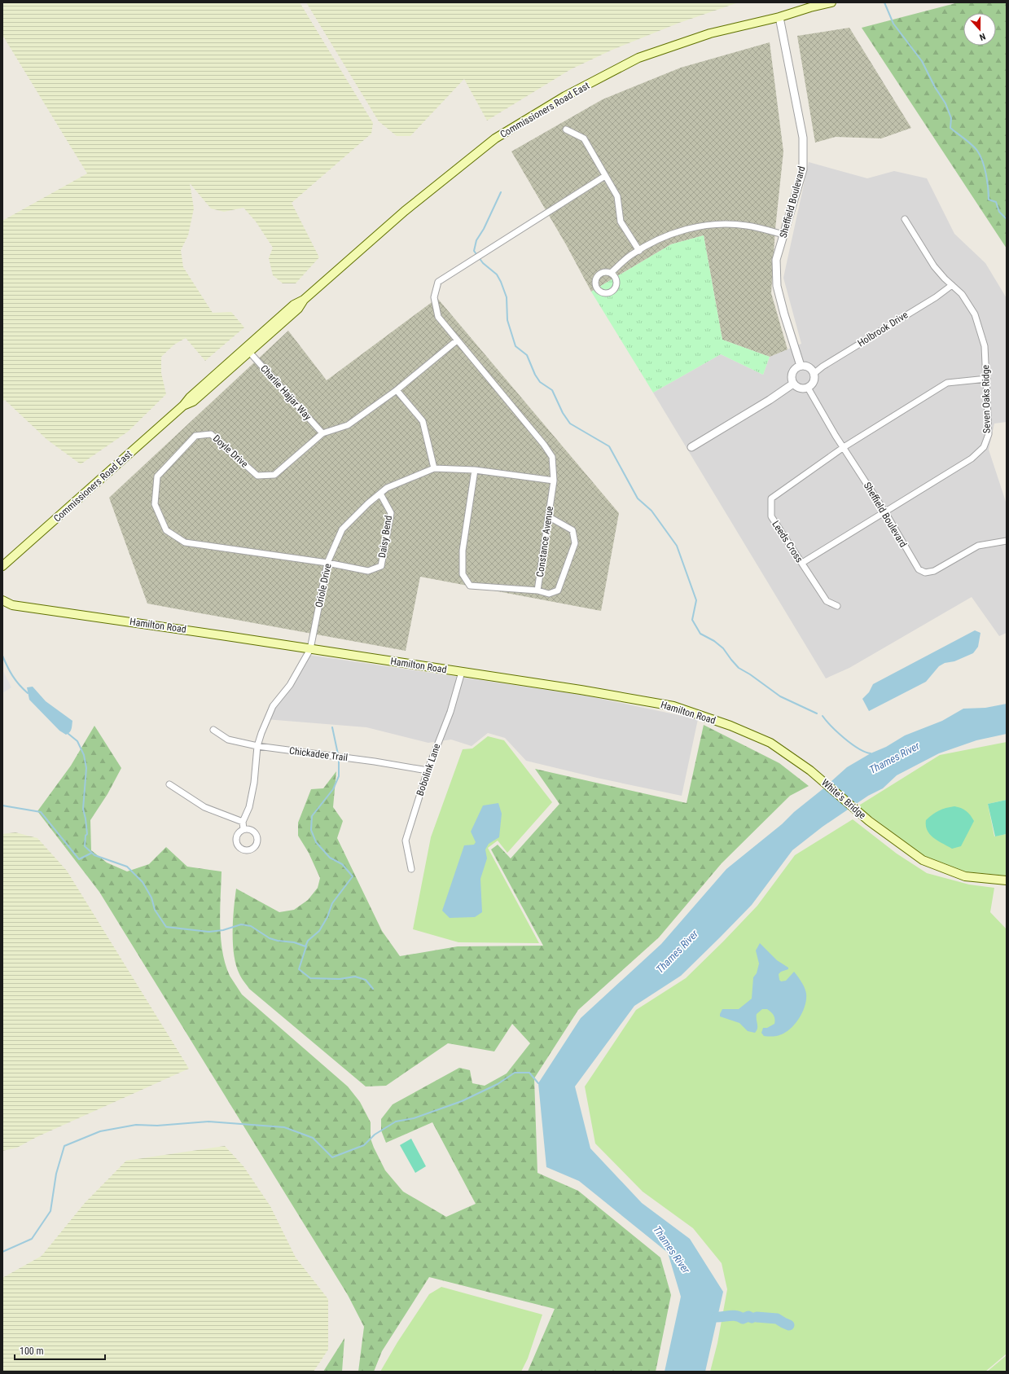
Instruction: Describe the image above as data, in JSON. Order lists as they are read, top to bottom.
{
  "streets": {
    "main road": ["Commissioners Road East", "Hamilton Road", "White's Bridge"],
    "street": [
      "Sheffield Boulevard",
      "Holbrook Drive",
      "Charlie Hajjar Way",
      "Seven Oaks Ridge",
      "Doyle Drive",
      "Daisy Bend",
      "Constance Avenue",
      "Leeds Cross",
      "Oriole Drive",
      "Chickadee Trail",
      "Bobolink Lane"
    ]
  },
  "crossings": [
    ["Commissioners Road East", "Sheffield Boulevard"],
    ["Commissioners Road East", "Charlie Hajjar Way"],
    ["Sheffield Boulevard", "Holbrook Drive"],
    ["Sheffield Boulevard", "Seven Oaks Ridge"],
    ["Sheffield Boulevard", "Leeds Cross"],
    ["Holbrook Drive", "Seven Oaks Ridge"],
    ["Charlie Hajjar Way", "Doyle Drive"],
    ["Seven Oaks Ridge", "Leeds Cross"],
    ["Doyle Drive", "Daisy Bend"],
    ["Doyle Drive", "Constance Avenue"],
    ["Doyle Drive", "Oriole Drive"],
    ["Daisy Bend", "Oriole Drive"],
    ["Constance Avenue", "Oriole Drive"],
    ["Oriole Drive", "Hamilton Road"],
    ["Oriole Drive", "Chickadee Trail"],
    ["Hamilton Road", "Bobolink Lane"],
    ["Hamilton Road", "White's Bridge"],
    ["Chickadee Trail", "Bobolink Lane"]
  ],
  "water": ["Thames River"],
  "scale_bar": "100 m",
  "north": "bottom"
}
